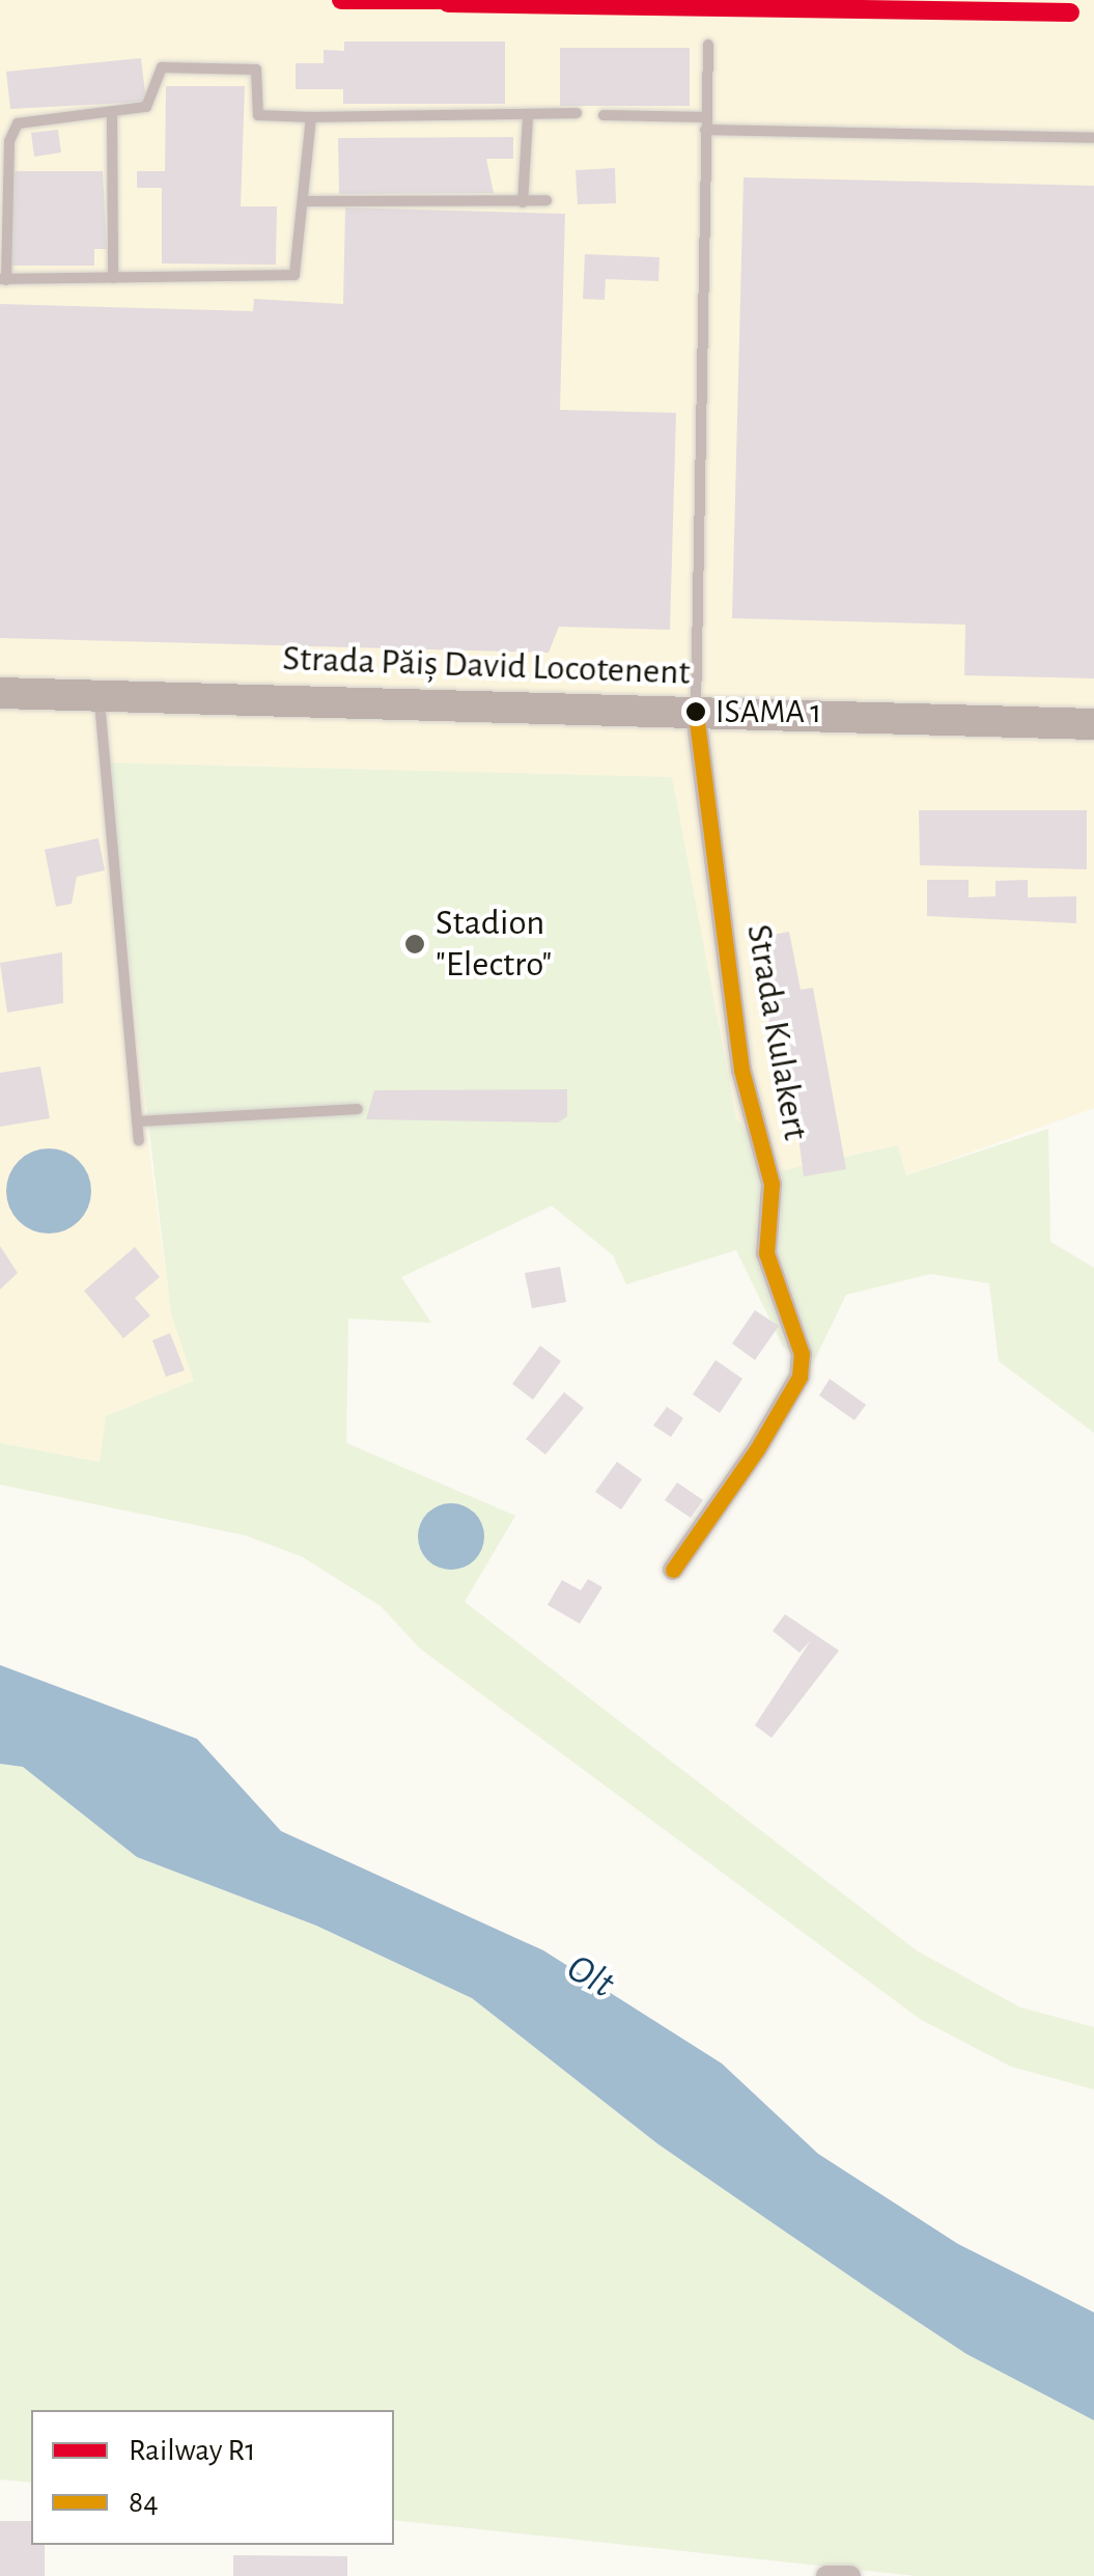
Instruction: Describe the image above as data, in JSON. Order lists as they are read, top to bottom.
{
  "streets": {
    "main road": ["Strada Păiș David Locotenent"],
    "street": ["Strada Kulakert"]
  },
  "crossings": [
    ["Strada Păiș David Locotenent", "Strada Kulakert"]
  ],
  "water": ["Olt"],
  "places": ["ISAMA 1", "Stadion \"Electro\""],
  "lines": ["rail line R1", "transit line 84"],
  "legend": ["Railway R1", "84"]
}
